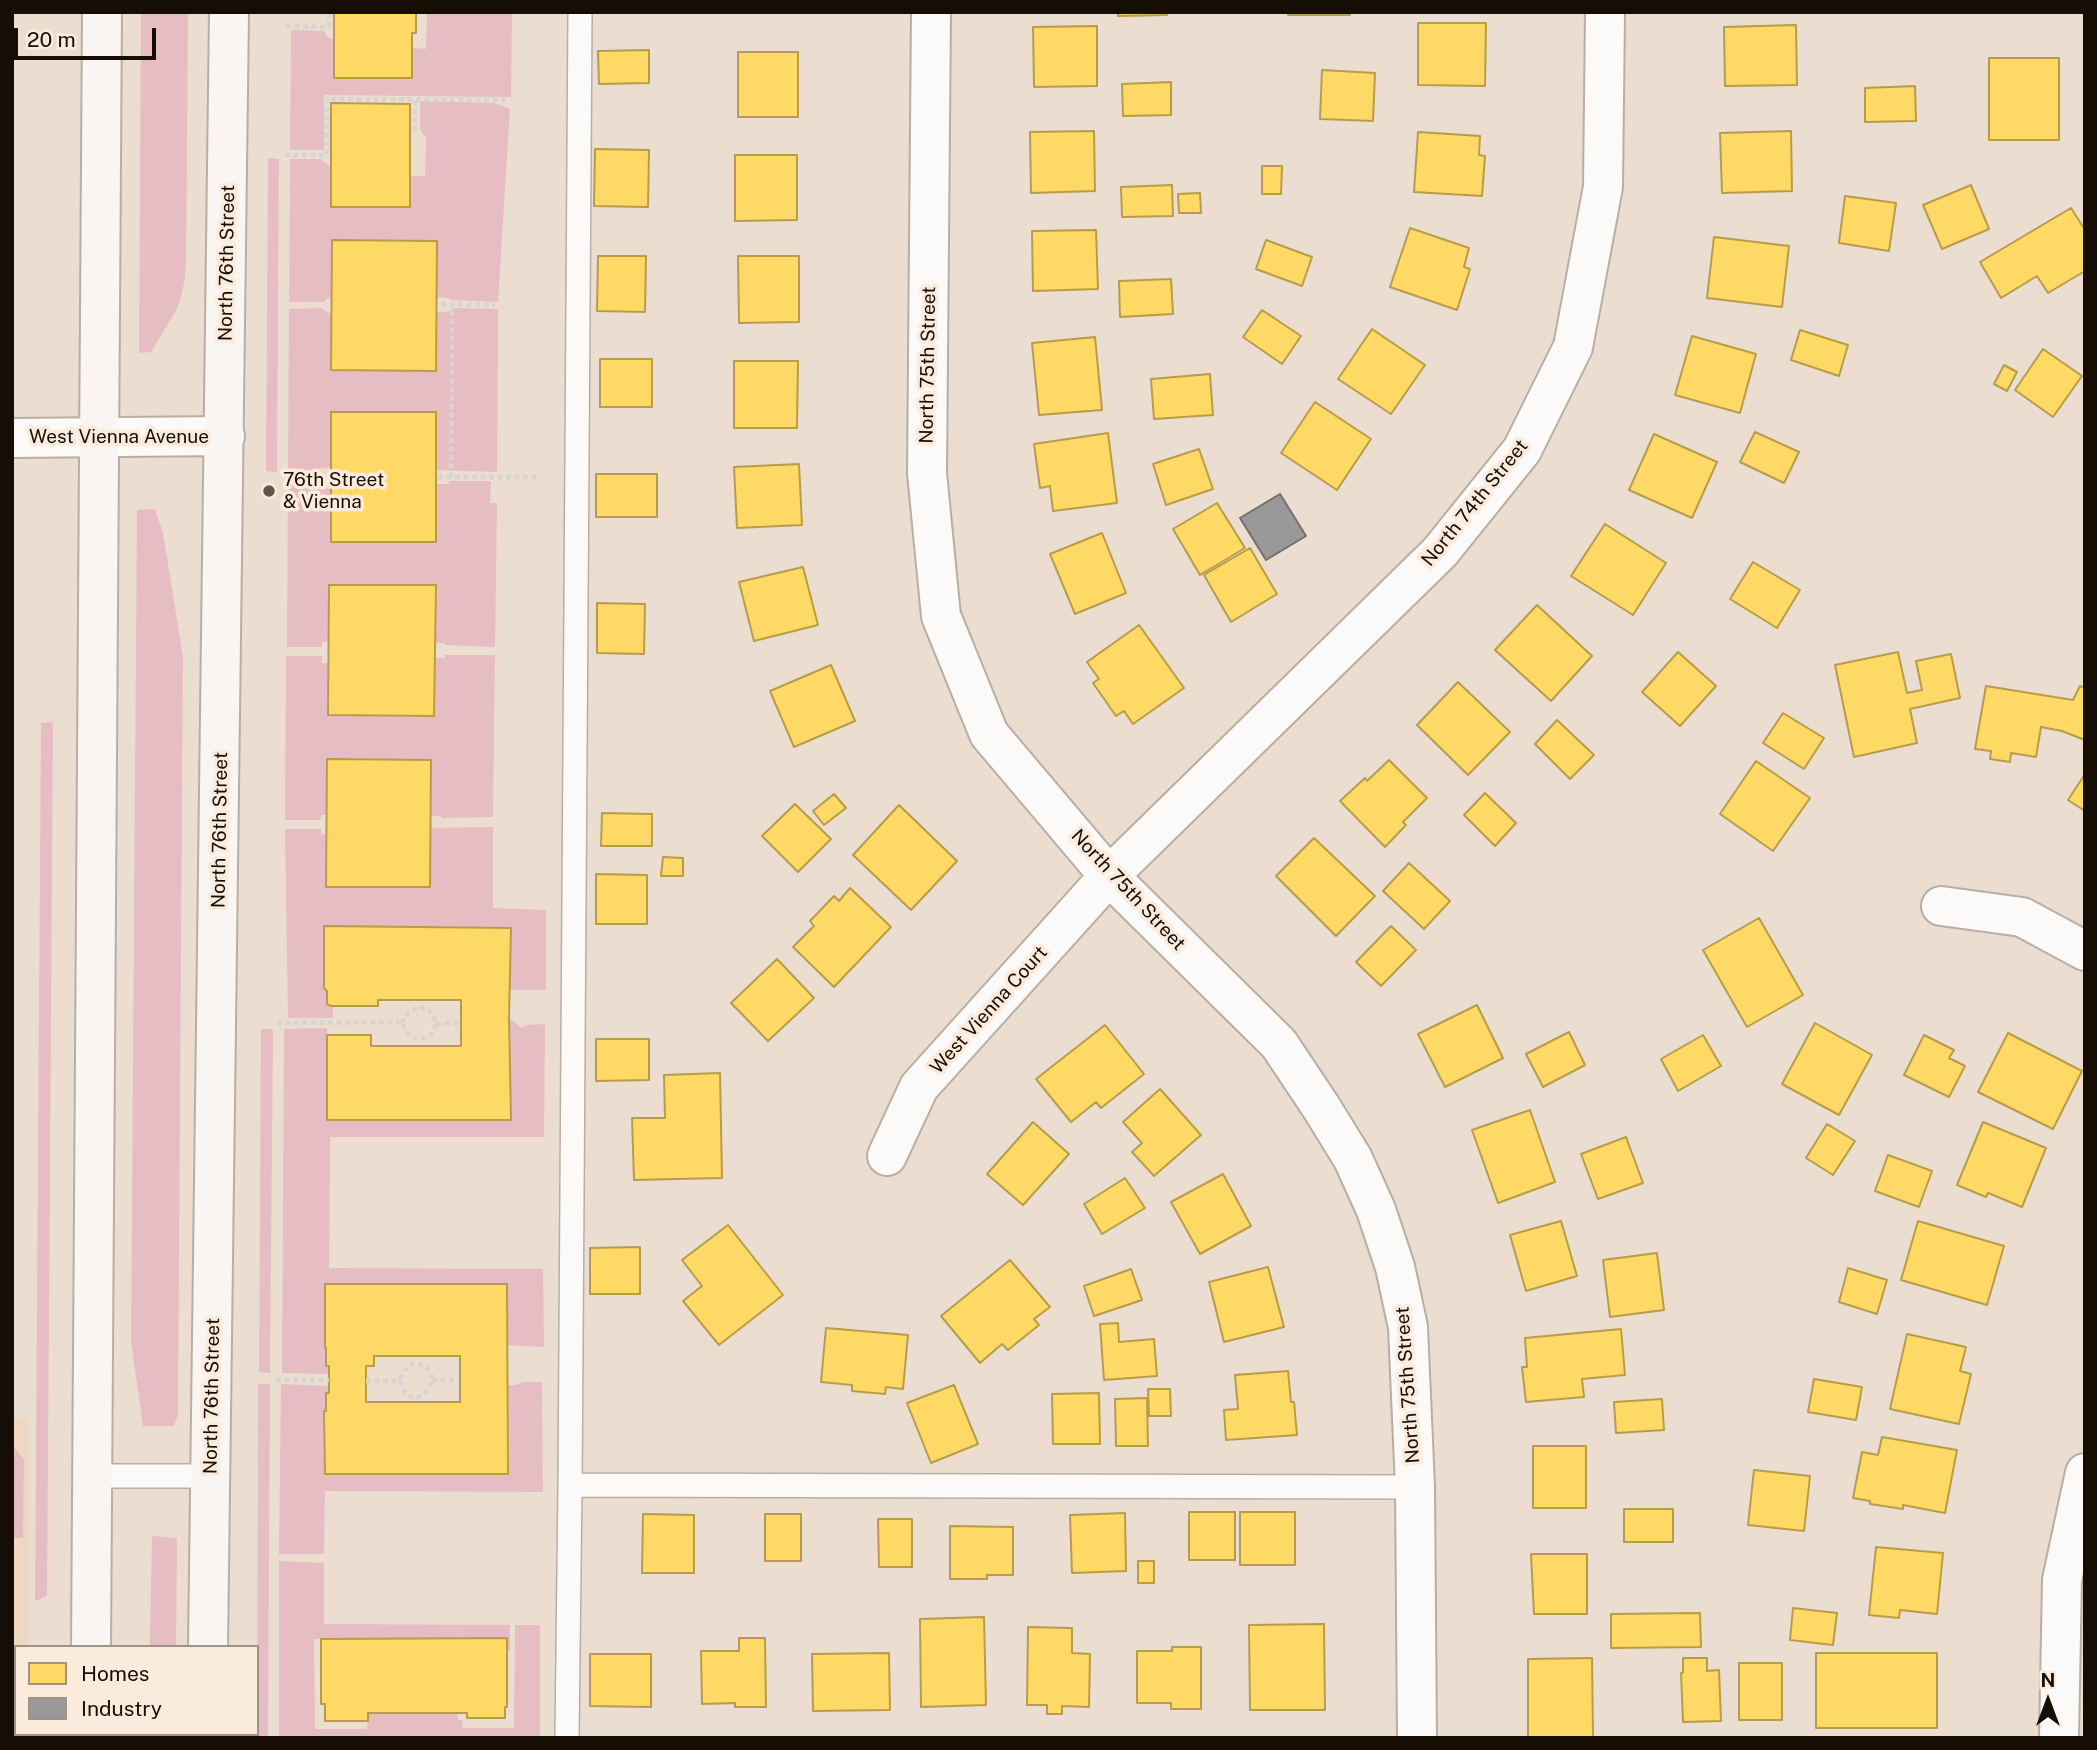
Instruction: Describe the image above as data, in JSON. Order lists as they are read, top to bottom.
{
  "streets": {
    "main road": ["North 76th Street"],
    "street": [
      "North 75th Street",
      "West Vienna Avenue",
      "North 74th Street",
      "West Vienna Court"
    ]
  },
  "crossings": [
    ["North 76th Street", "West Vienna Avenue"],
    ["North 75th Street", "North 74th Street"],
    ["North 75th Street", "West Vienna Court"],
    ["North 74th Street", "West Vienna Court"]
  ],
  "places": ["76th Street & Vienna"],
  "legend": ["Homes", "Industry"],
  "scale_bar": "20 m",
  "north": "top"
}
